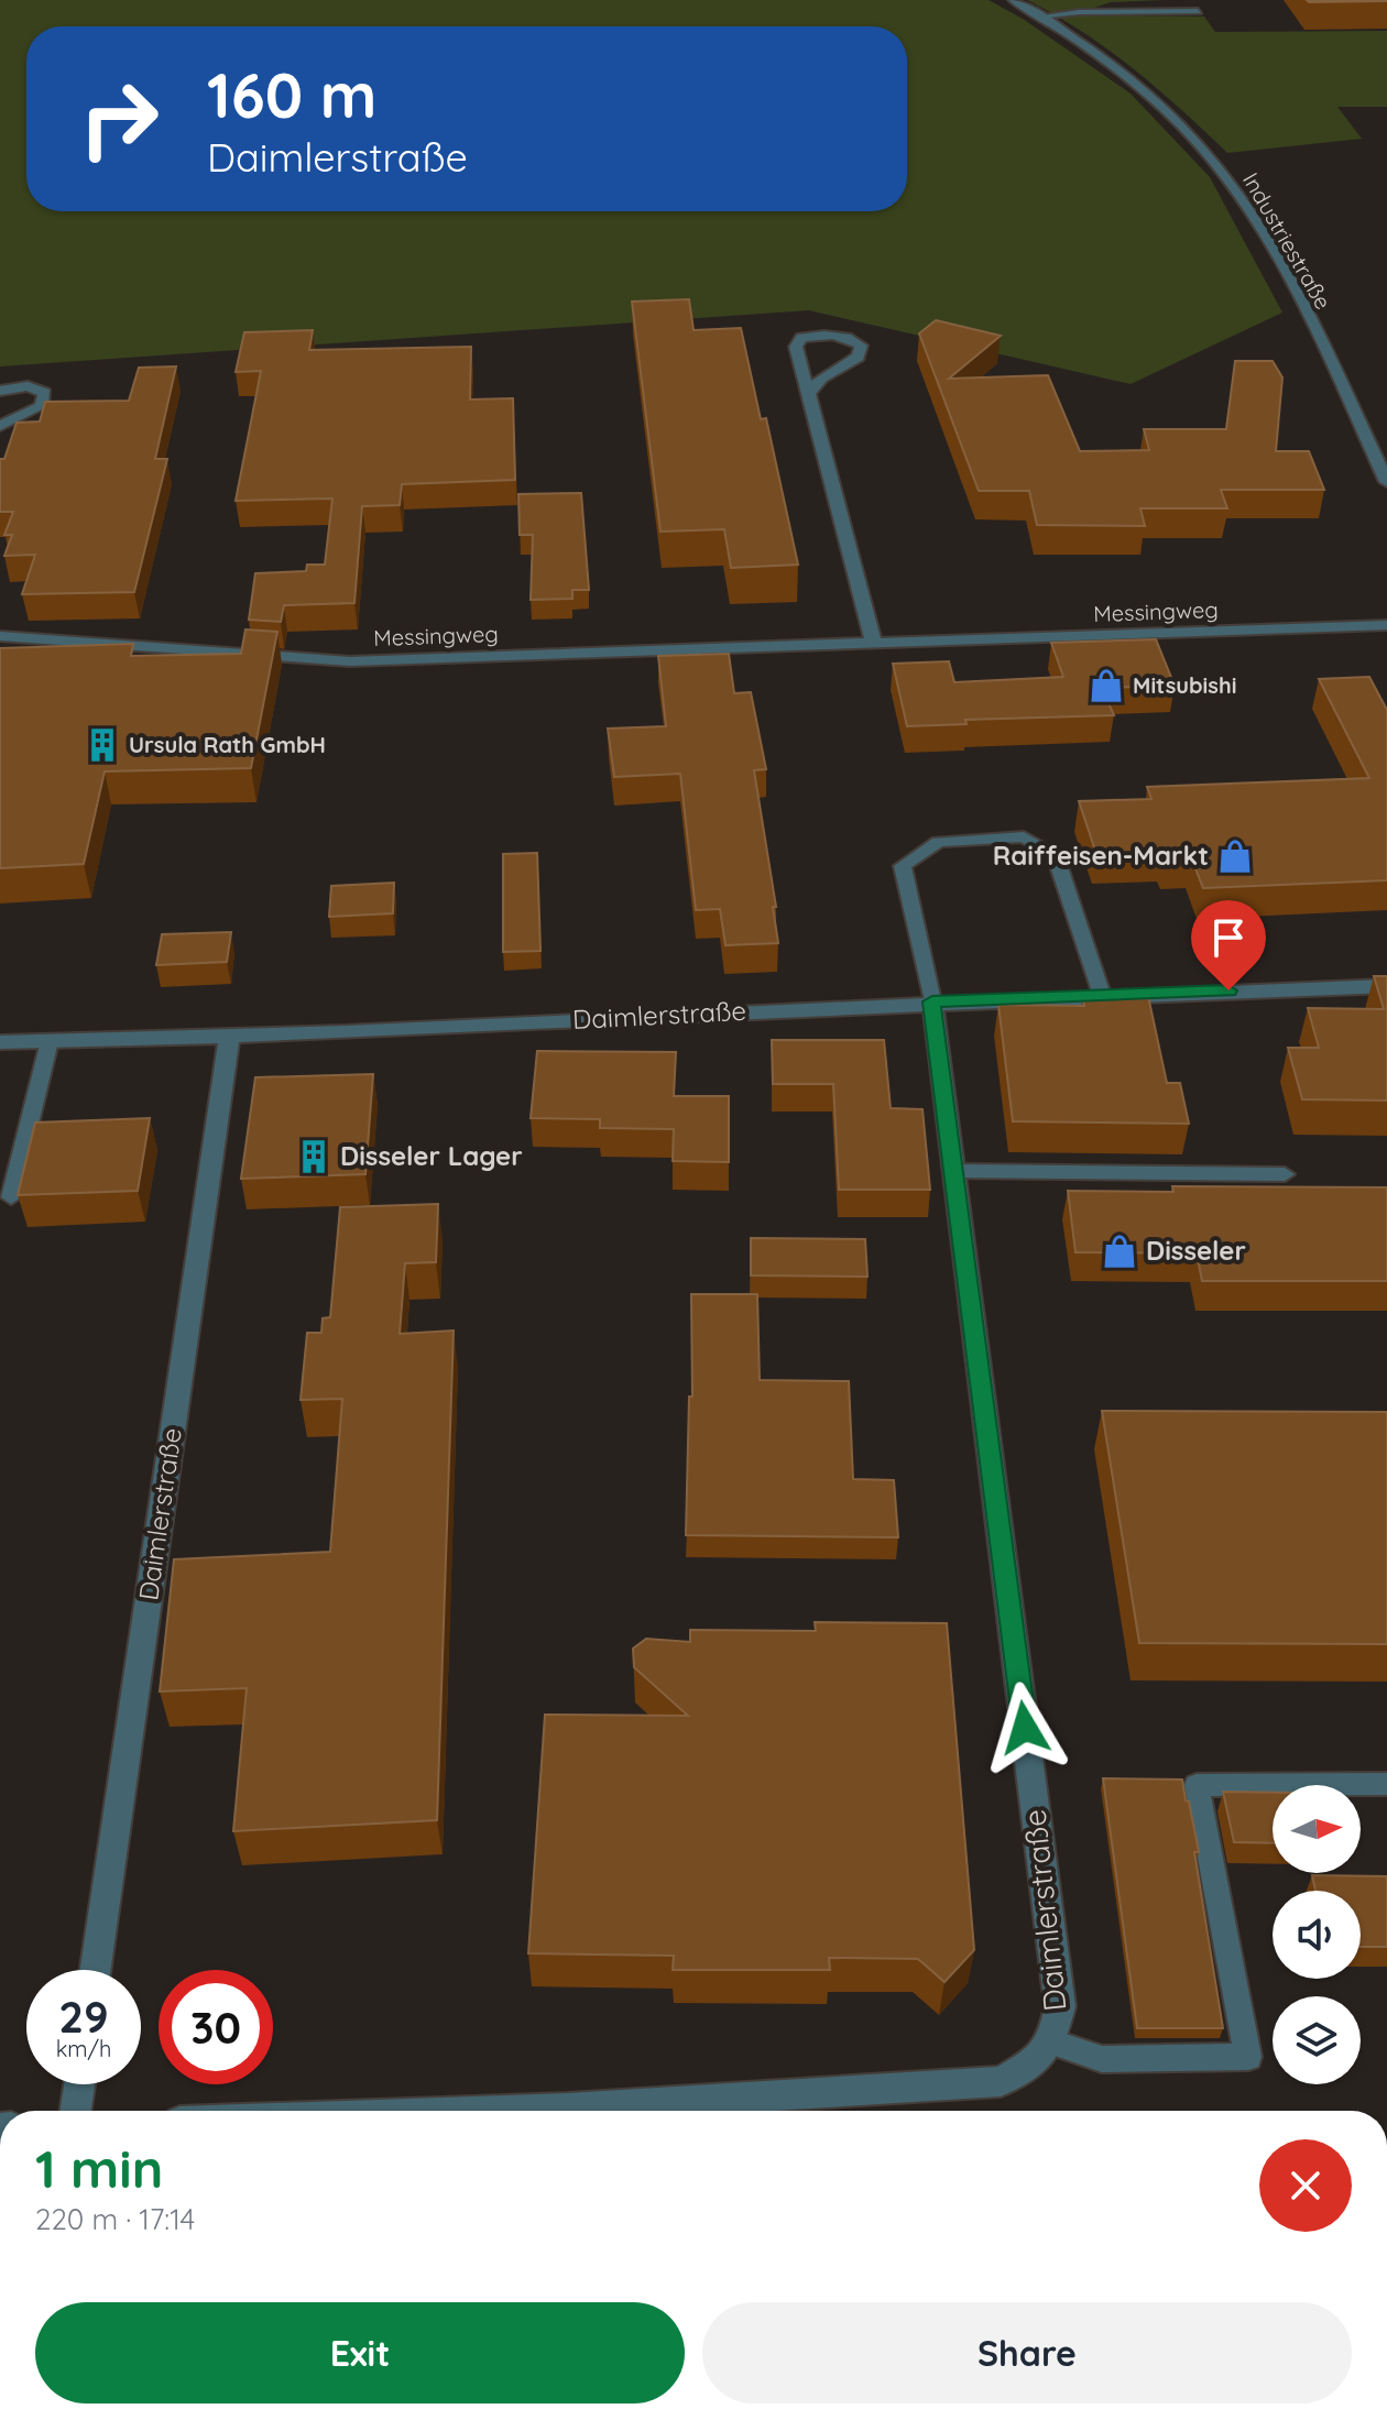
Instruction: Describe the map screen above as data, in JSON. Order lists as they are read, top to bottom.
{
  "streets": {
    "street": ["Industriestraße", "Messingweg", "Daimlerstraße"]
  },
  "places": {
    "shop": ["Mitsubishi", "Raiffeisen-Markt", "Disseler"],
    "building": ["Ursula Rath GmbH", "Disseler Lager"]
  },
  "north": "right",
  "page": {
    "turn": ["160 m", "Daimlerstraße"],
    "speed": "29 km/h",
    "limit": "30",
    "heading": ["1 min", "220 m · 17:14"],
    "buttons": ["Exit", "Share"]
  }
}
